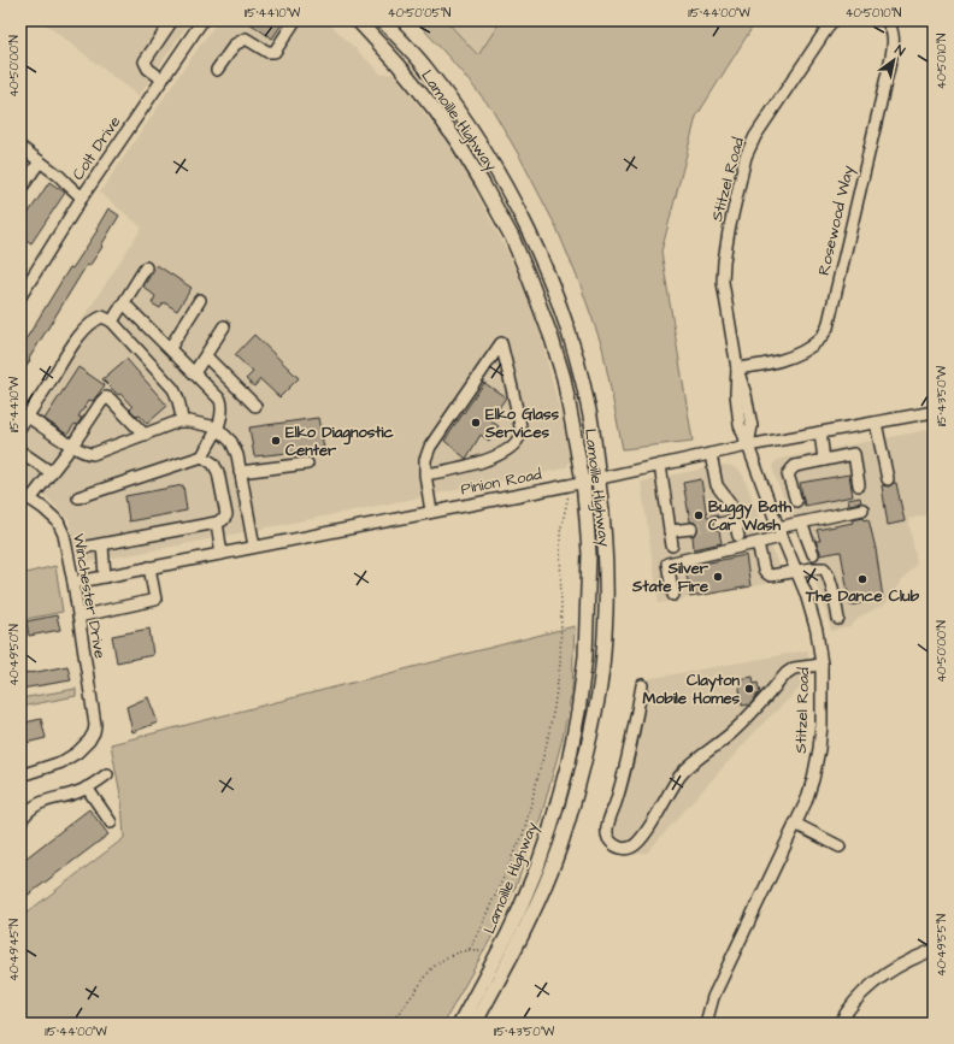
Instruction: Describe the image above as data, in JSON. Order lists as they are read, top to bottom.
{
  "streets": {
    "main road": ["Lamoille Highway"],
    "street": [
      "Colt Drive",
      "Stitzel Road",
      "Rosewood Way",
      "Pinion Road",
      "Winchester Drive"
    ]
  },
  "crossings": [
    ["Lamoille Highway", "Pinion Road"],
    ["Stitzel Road", "Rosewood Way"],
    ["Stitzel Road", "Pinion Road"],
    ["Pinion Road", "Winchester Drive"]
  ],
  "places": [
    "Elko Glass Services",
    "Elko Diagnostic Center",
    "Buggy Bath Car Wash",
    "Silver State Fire",
    "The Dance Club",
    "Clayton Mobile Homes"
  ],
  "north": "top right",
  "coordinates": [
    "115°44'10\"W",
    "40°50'05\"N",
    "115°44'00\"W",
    "40°50'10\"N",
    "40°50'00\"N",
    "115°43'50\"W",
    "40°49'50\"N",
    "40°49'55\"N",
    "40°49'45\"N"
  ]
}
